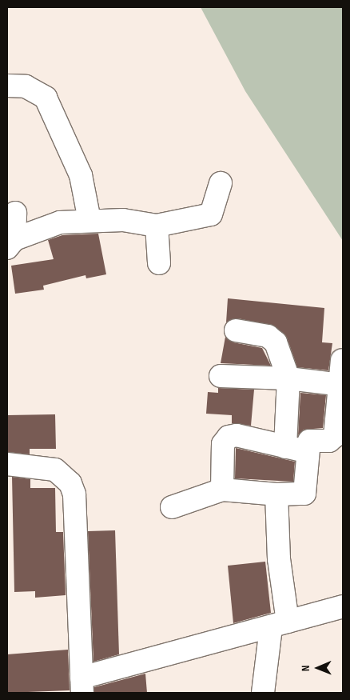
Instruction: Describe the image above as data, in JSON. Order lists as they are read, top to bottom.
{
  "north": "left"
}
